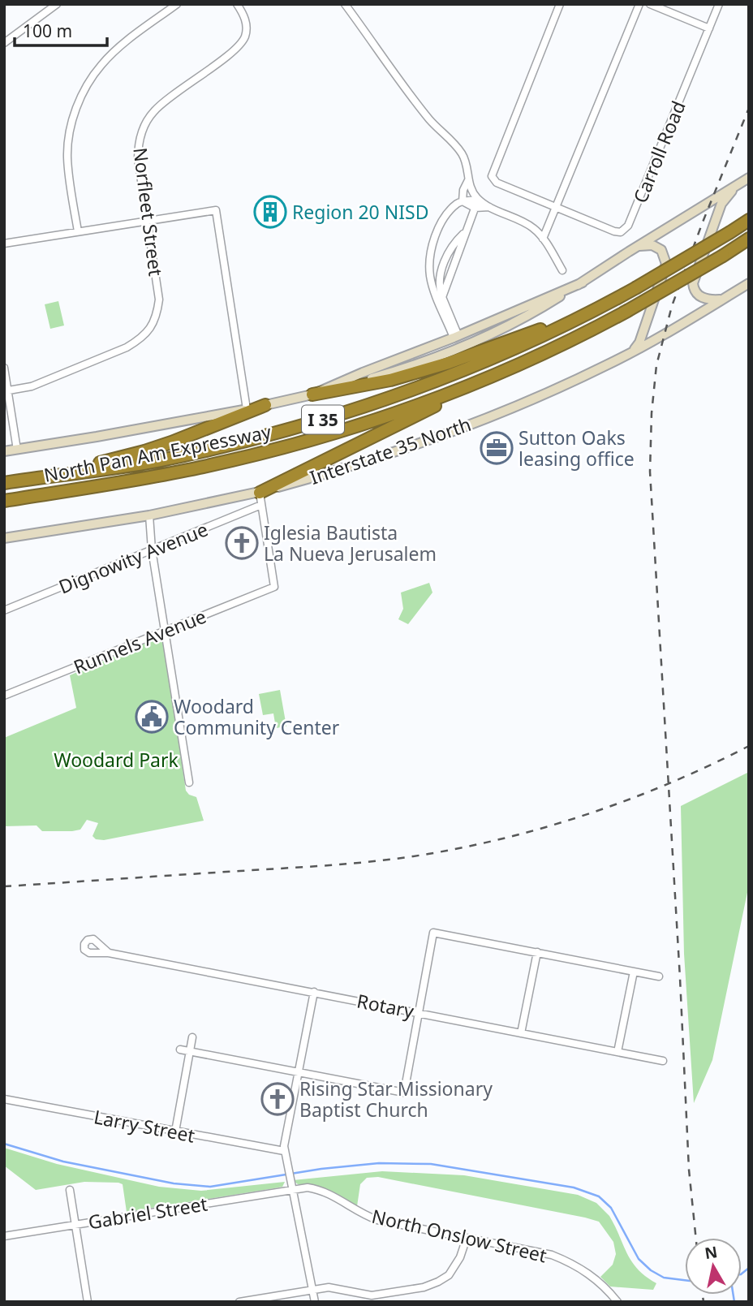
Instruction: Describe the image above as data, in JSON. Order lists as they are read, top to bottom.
{
  "streets": {
    "highway": ["I 35", "North Pan Am Expressway"],
    "main road": ["Interstate 35 North"],
    "street": [
      "Carroll Road",
      "Norfleet Street",
      "Dignowity Avenue",
      "Runnels Avenue",
      "Rotary",
      "Larry Street",
      "Gabriel Street",
      "North Onslow Street"
    ]
  },
  "crossings": [
    ["Dignowity Avenue", "Runnels Avenue"],
    ["Gabriel Street", "North Onslow Street"]
  ],
  "parks": ["Woodard Park"],
  "places": {
    "building": ["Region 20 NISD"],
    "office": ["Sutton Oaks leasing office"],
    "church": ["Iglesia Bautista La Nueva Jerusalem", "Rising Star Missionary Baptist Church"],
    "public building": ["Woodard Community Center"]
  },
  "scale_bar": "100 m",
  "north": "top"
}
